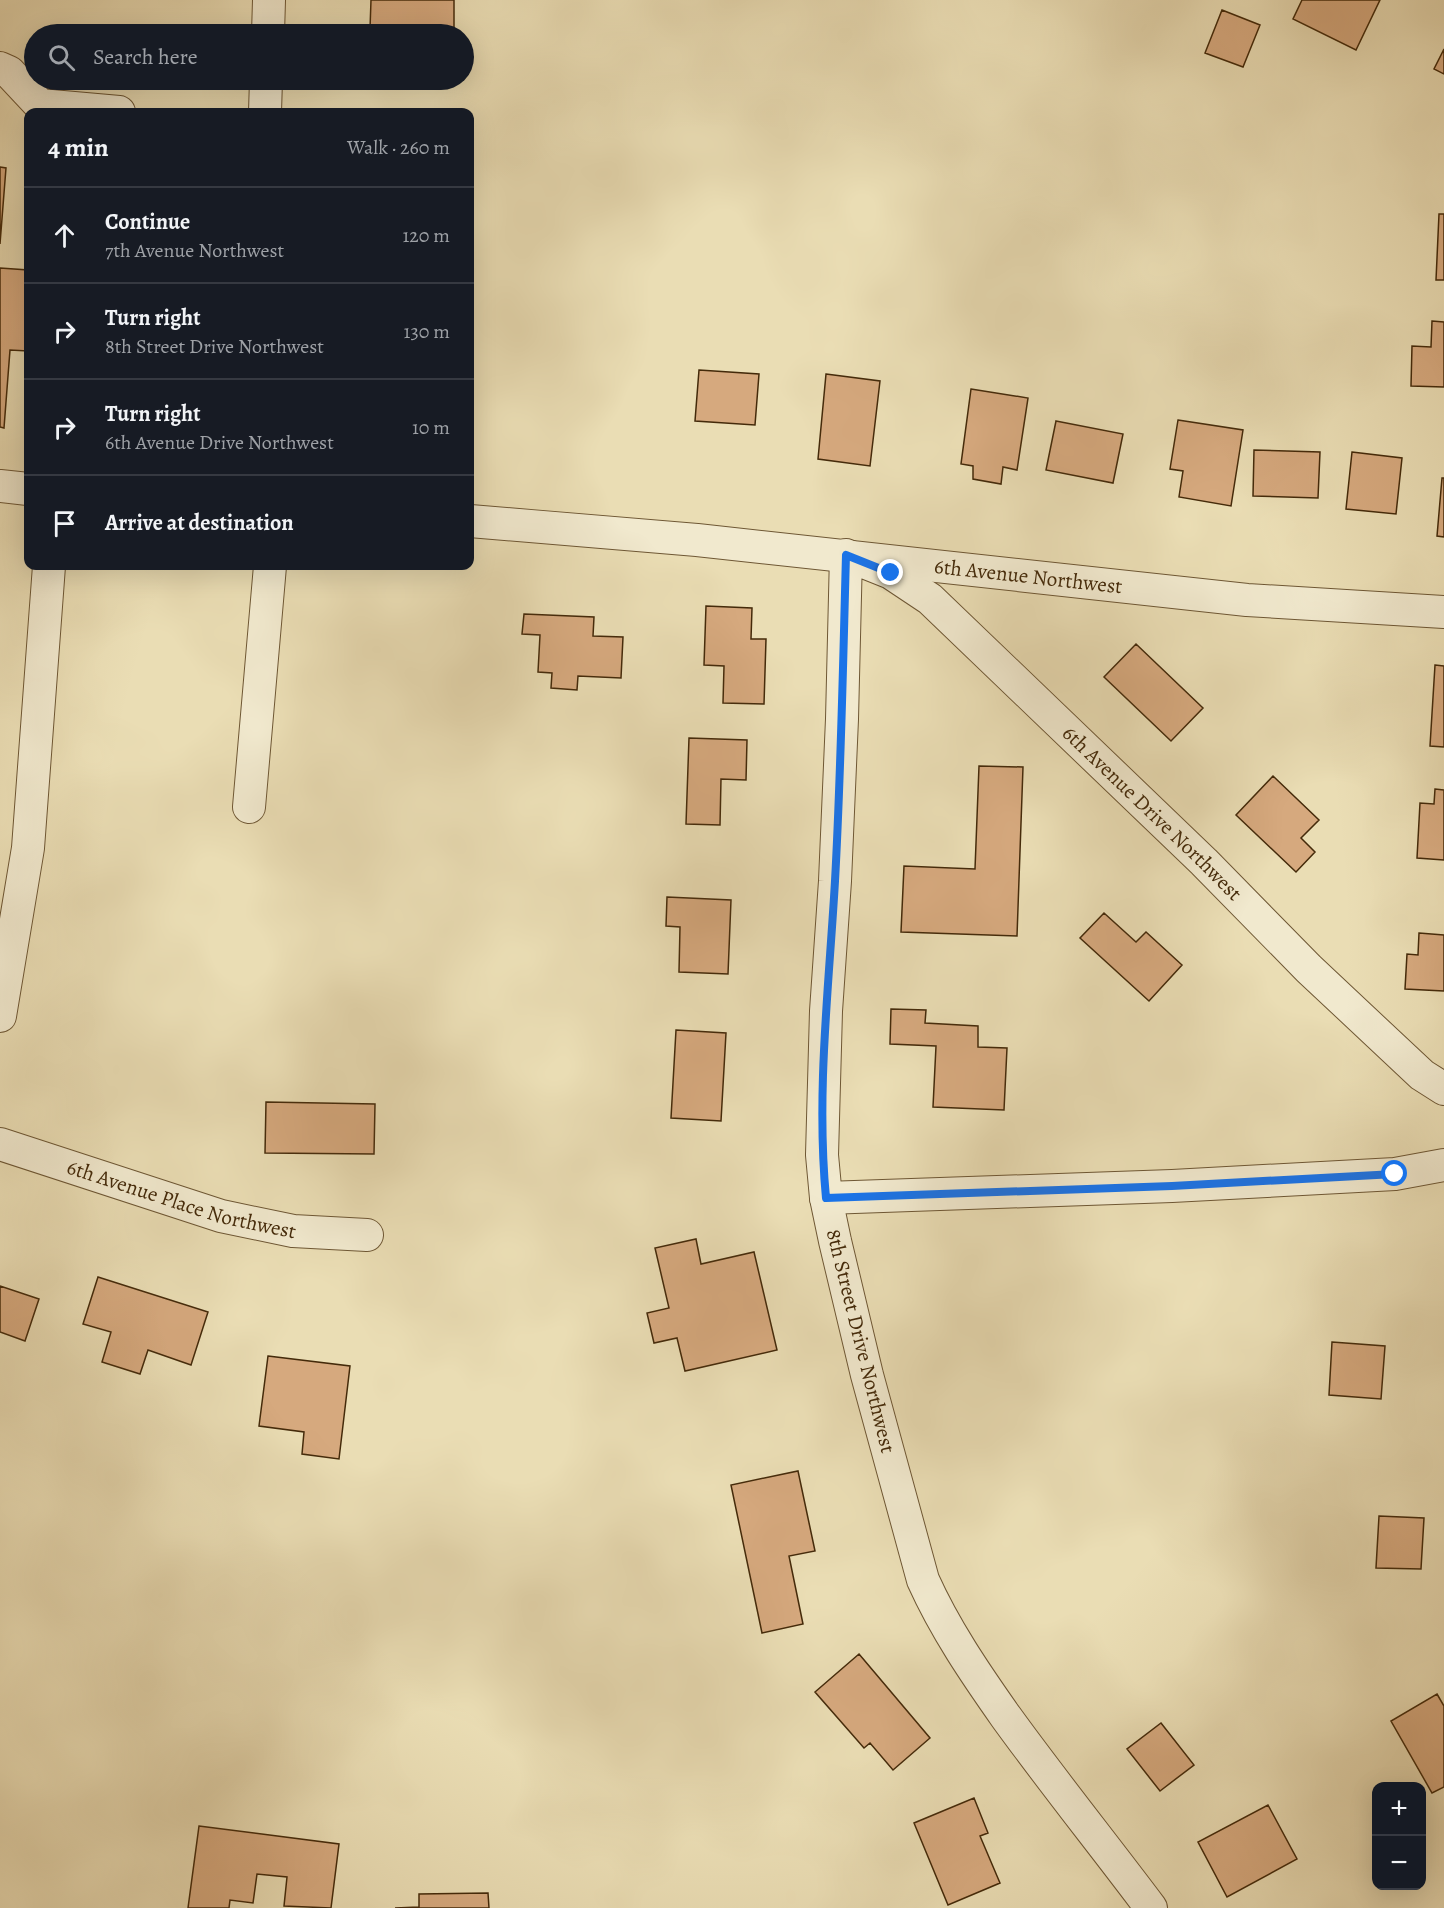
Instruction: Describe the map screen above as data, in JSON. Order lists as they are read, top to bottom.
{
  "streets": {
    "street": [
      "6th Avenue Northwest",
      "6th Avenue Drive Northwest",
      "6th Avenue Place Northwest",
      "8th Street Drive Northwest"
    ]
  },
  "crossings": [
    ["6th Avenue Northwest", "6th Avenue Drive Northwest"],
    ["6th Avenue Northwest", "8th Street Drive Northwest"],
    ["6th Avenue Drive Northwest", "8th Street Drive Northwest"]
  ],
  "page": {
    "search": "Search here",
    "heading": ["4 min", "Walk · 260 m"],
    "list": [
      ["Continue", "7th Avenue Northwest", "120 m"],
      ["Turn right", "8th Street Drive Northwest", "130 m"],
      ["Turn right", "6th Avenue Drive Northwest", "10 m"],
      "Arrive at destination"
    ],
    "map_buttons": ["+", "−"]
  }
}
